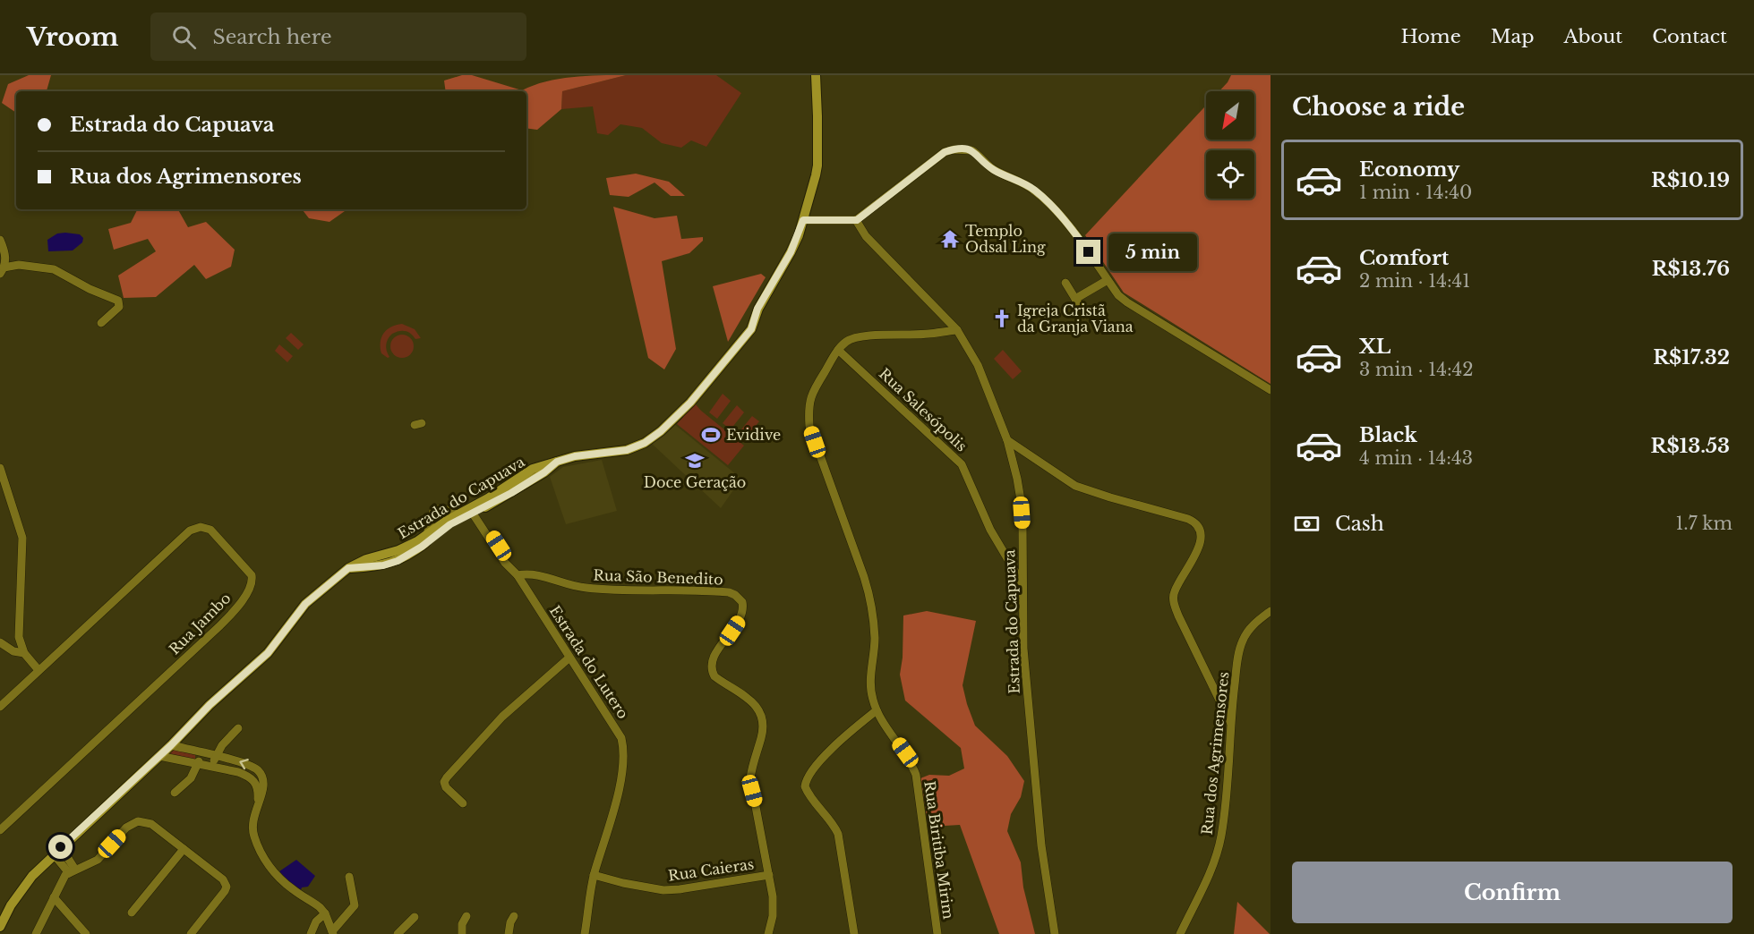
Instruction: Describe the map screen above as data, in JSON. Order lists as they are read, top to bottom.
{
  "streets": {
    "main road": ["Estrada do Capuava"],
    "street": [
      "Rua Salesópolis",
      "Rua São Benedito",
      "Rua Jambo",
      "Estrada do Lutero",
      "Rua dos Agrimensores",
      "Rua Biritiba Mirim",
      "Rua Caieras"
    ]
  },
  "crossings": [
    ["Rua Salesópolis", "Estrada do Capuava"],
    ["Rua Salesópolis", "Rua Biritiba Mirim"],
    ["Estrada do Capuava", "Estrada do Lutero"],
    ["Rua São Benedito", "Estrada do Lutero"],
    ["Rua São Benedito", "Rua Caieras"],
    ["Estrada do Lutero", "Rua Caieras"]
  ],
  "places": {
    "temple": ["Templo Odsal Ling"],
    "church": ["Igreja Cristã da Granja Viana"],
    "sports": ["Evidive"],
    "school or university": ["Doce Geração"]
  },
  "north": "bottom left",
  "page": {
    "header": "Vroom",
    "search": "Search here",
    "nav": [
      "Home",
      "Map",
      "About",
      "Contact"
    ],
    "heading": "Choose a ride",
    "banner": ["Estrada do Capuava", "Rua dos Agrimensores"],
    "list": [
      {
        "name": "Economy",
        "note": "1 min · 14:40",
        "value": "R$10.19"
      },
      {
        "name": "Comfort",
        "note": "2 min · 14:41",
        "value": "R$13.76"
      },
      {
        "name": "XL",
        "note": "3 min · 14:42",
        "value": "R$17.32"
      },
      {
        "name": "Black",
        "note": "4 min · 14:43",
        "value": "R$13.53"
      }
    ],
    "bubble": "5 min",
    "pay": ["Cash", "1.7 km"],
    "buttons": "Confirm"
  }
}
